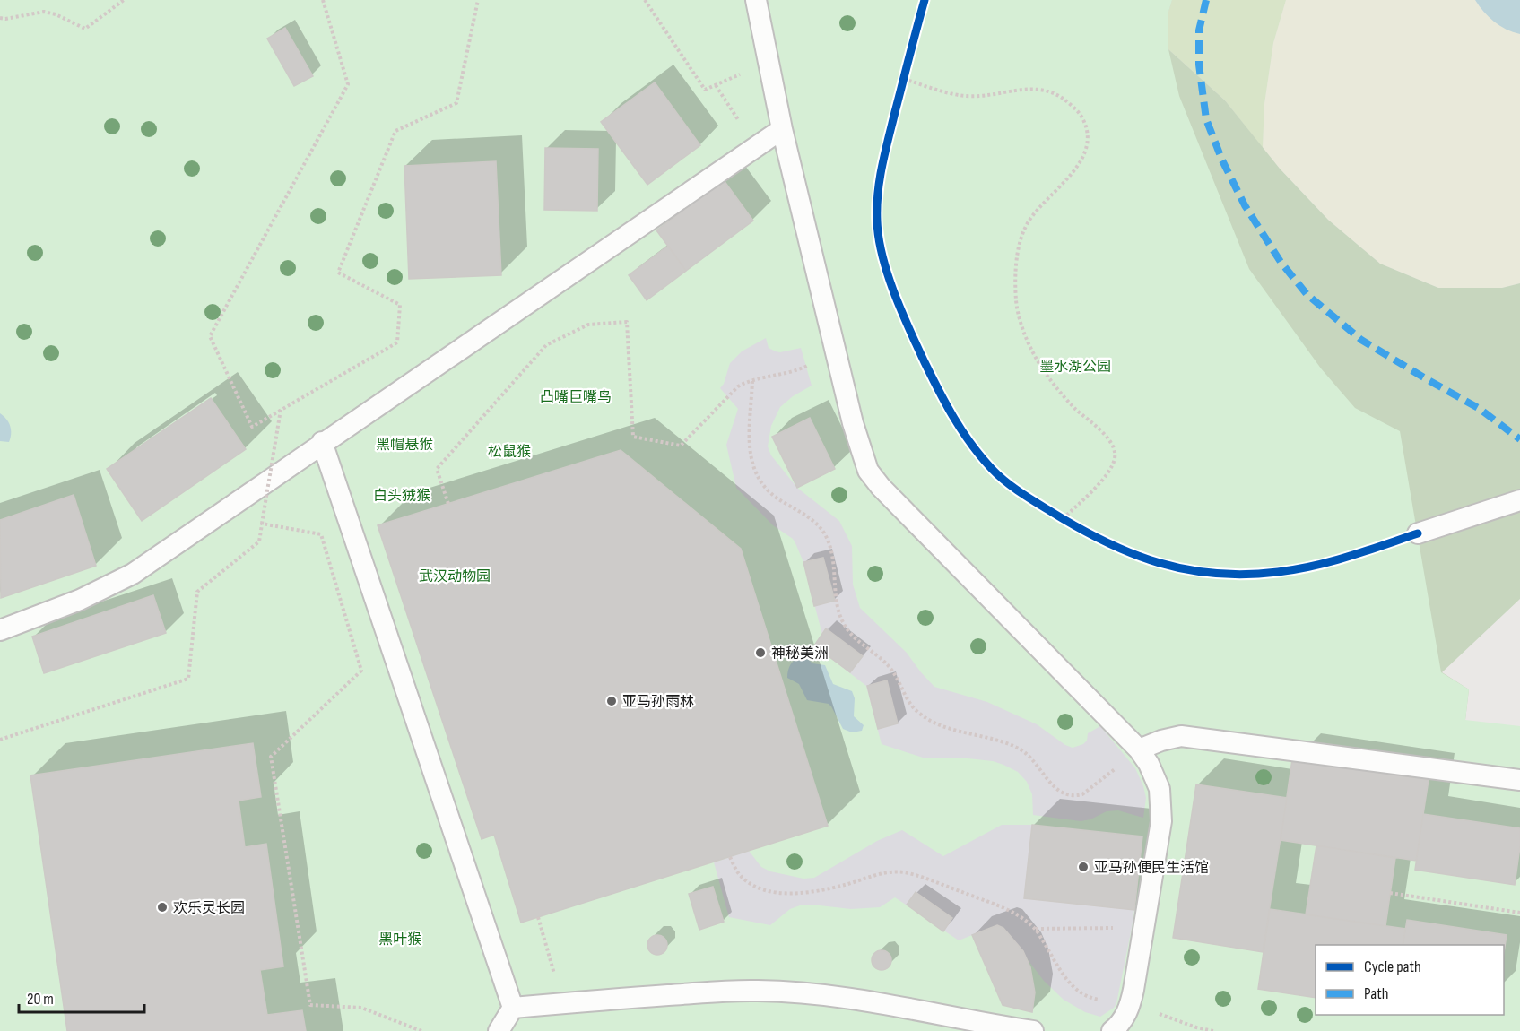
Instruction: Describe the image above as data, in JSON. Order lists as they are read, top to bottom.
{
  "parks": [
    "墨水湖公园",
    "凸嘴巨嘴鸟",
    "黑帽悬猴",
    "松鼠猴",
    "白头狨猴",
    "武汉动物园",
    "黑叶猴"
  ],
  "places": [
    "神秘美洲",
    "亚马孙雨林",
    "亚马孙便民生活馆",
    "欢乐灵长园"
  ],
  "legend": ["Cycle path", "Path"],
  "scale_bar": "20 m"
}
